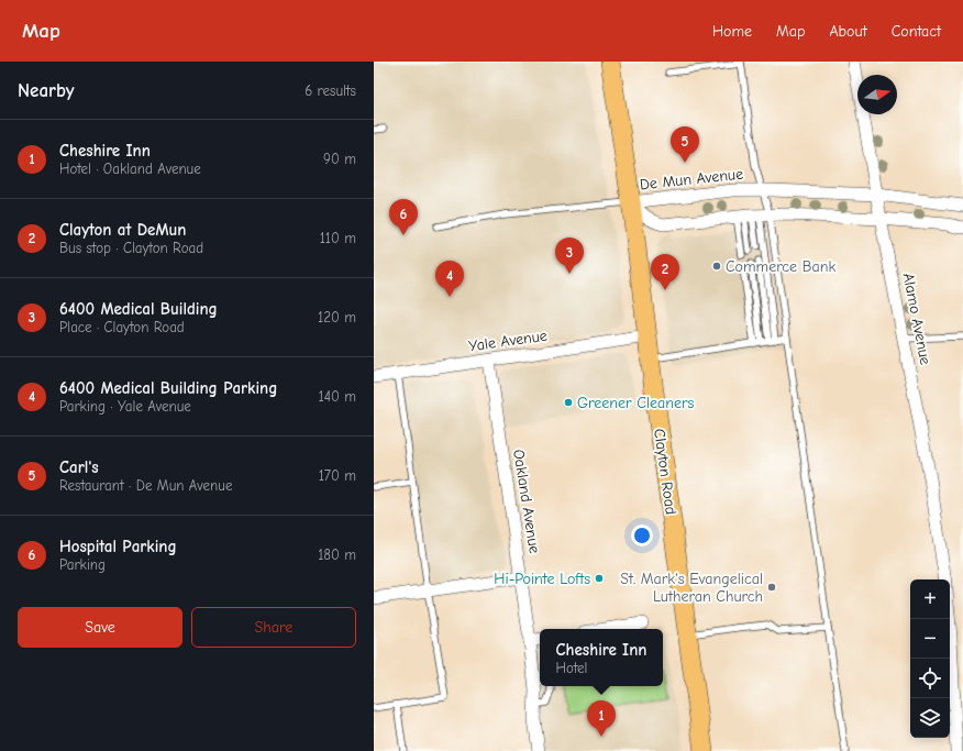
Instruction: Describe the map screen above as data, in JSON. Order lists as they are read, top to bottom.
{
  "streets": {
    "main road": ["Clayton Road"],
    "street": [
      "De Mun Avenue",
      "Alamo Avenue",
      "Yale Avenue",
      "Oakland Avenue"
    ]
  },
  "crossings": [
    ["De Mun Avenue", "Alamo Avenue"],
    ["De Mun Avenue", "Clayton Road"],
    ["Yale Avenue", "Clayton Road"],
    ["Yale Avenue", "Oakland Avenue"]
  ],
  "places": [
    "Commerce Bank",
    "Greener Cleaners",
    "Hi-Pointe Lofts",
    "St. Mark's Evangelical Lutheran Church"
  ],
  "north": "right",
  "page": {
    "header": "Map",
    "nav": [
      "Home",
      "Map",
      "About",
      "Contact"
    ],
    "heading": ["Nearby", "6 results"],
    "list": [
      {
        "mark": "1",
        "name": "Cheshire Inn",
        "note": "Hotel · Oakland Avenue",
        "value": "90 m"
      },
      {
        "mark": "2",
        "name": "Clayton at DeMun",
        "note": "Bus stop · Clayton Road",
        "value": "110 m"
      },
      {
        "mark": "3",
        "name": "6400 Medical Building",
        "note": "Place · Clayton Road",
        "value": "120 m"
      },
      {
        "mark": "4",
        "name": "6400 Medical Building Parking",
        "note": "Parking · Yale Avenue",
        "value": "140 m"
      },
      {
        "mark": "5",
        "name": "Carl's",
        "note": "Restaurant · De Mun Avenue",
        "value": "170 m"
      },
      {
        "mark": "6",
        "name": "Hospital Parking",
        "note": "Parking",
        "value": "180 m"
      }
    ],
    "pins": [
      "5",
      "6",
      "3",
      "2",
      "4",
      "1"
    ],
    "map_buttons": ["+", "−"],
    "buttons": ["Save", "Share"],
    "popup": ["Cheshire Inn", "Hotel"]
  }
}
